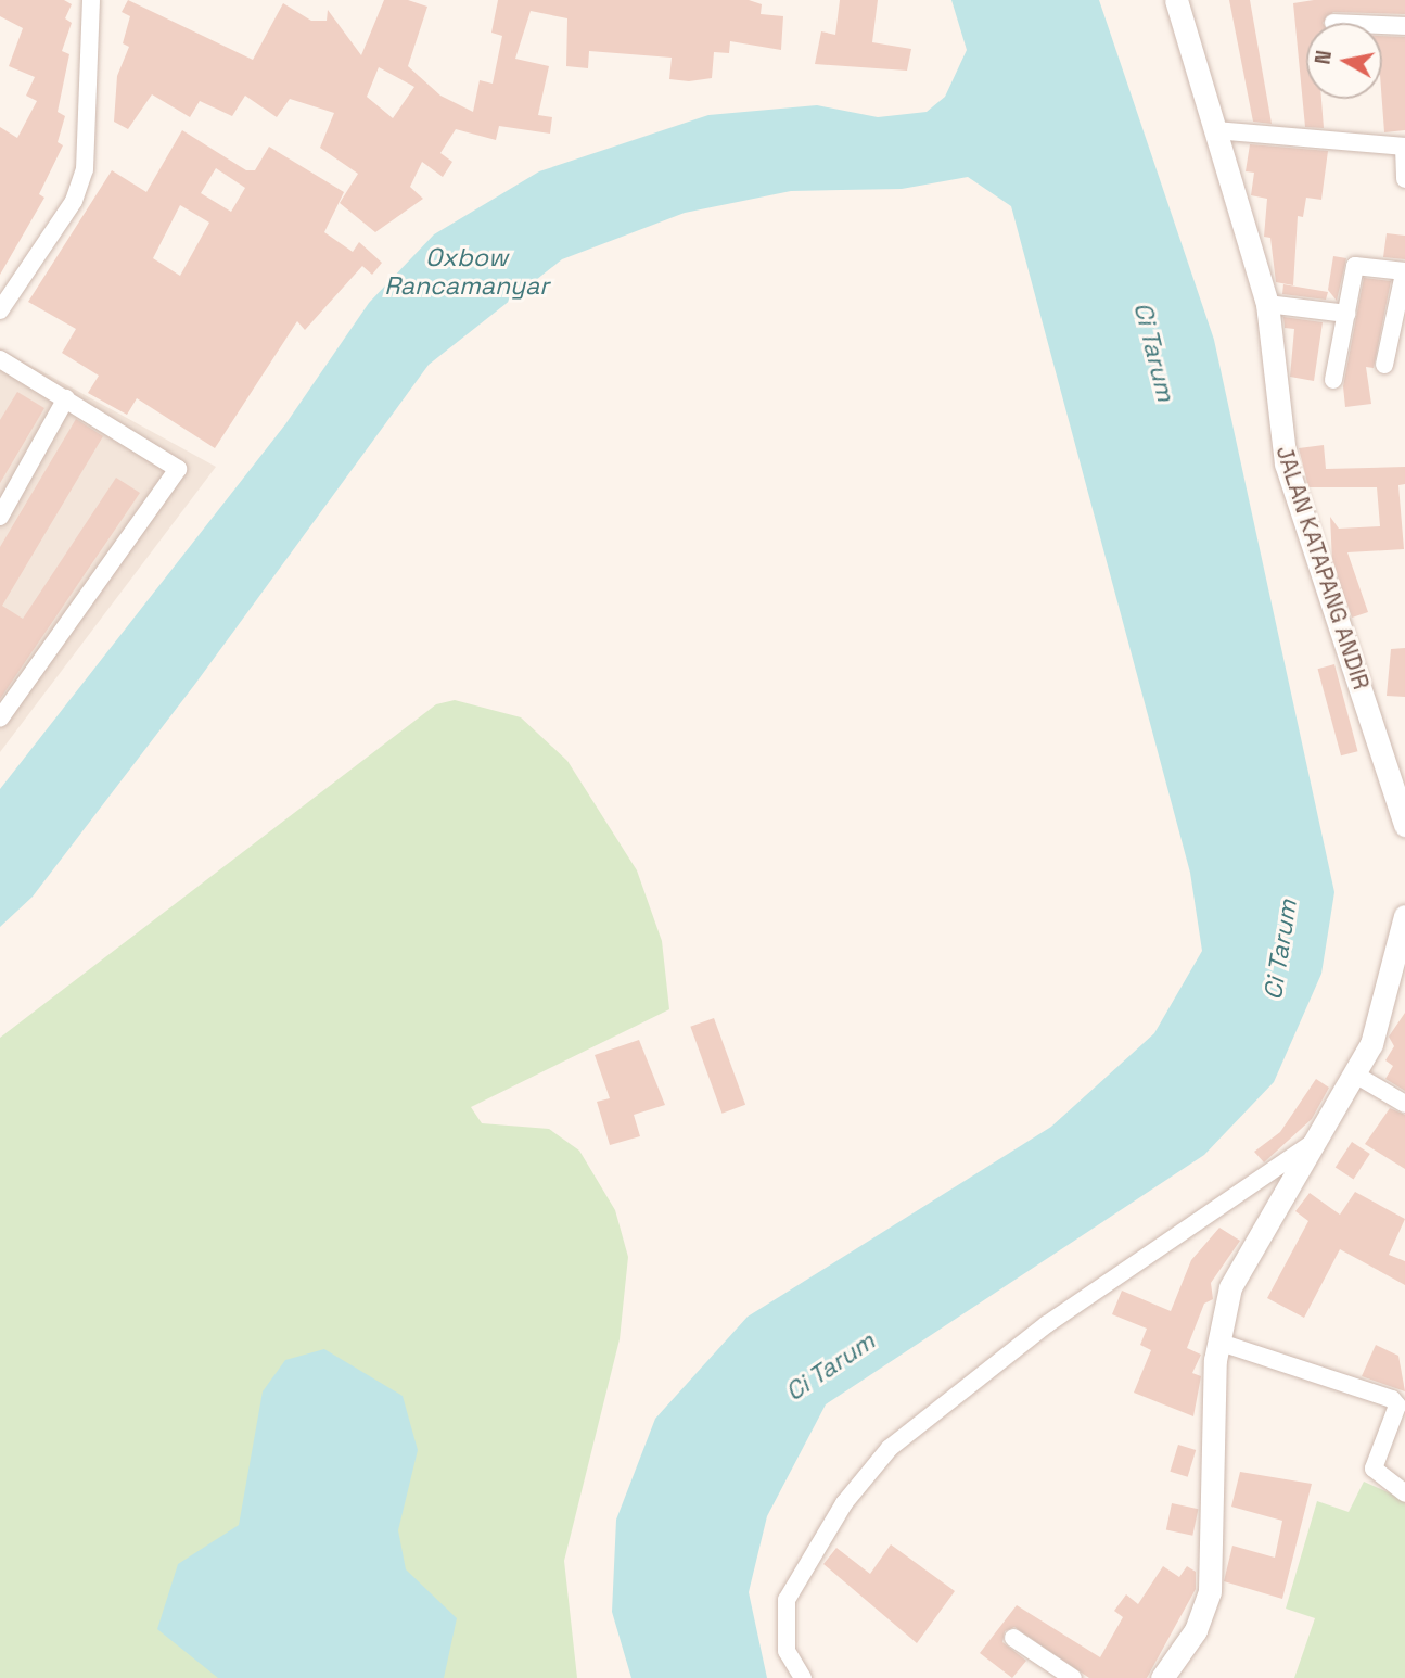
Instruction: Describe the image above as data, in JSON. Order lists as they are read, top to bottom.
{
  "streets": {
    "street": ["JALAN KATAPANG ANDIR"]
  },
  "water": ["Oxbow Rancamanyar", "Ci Tarum"],
  "north": "left"
}
